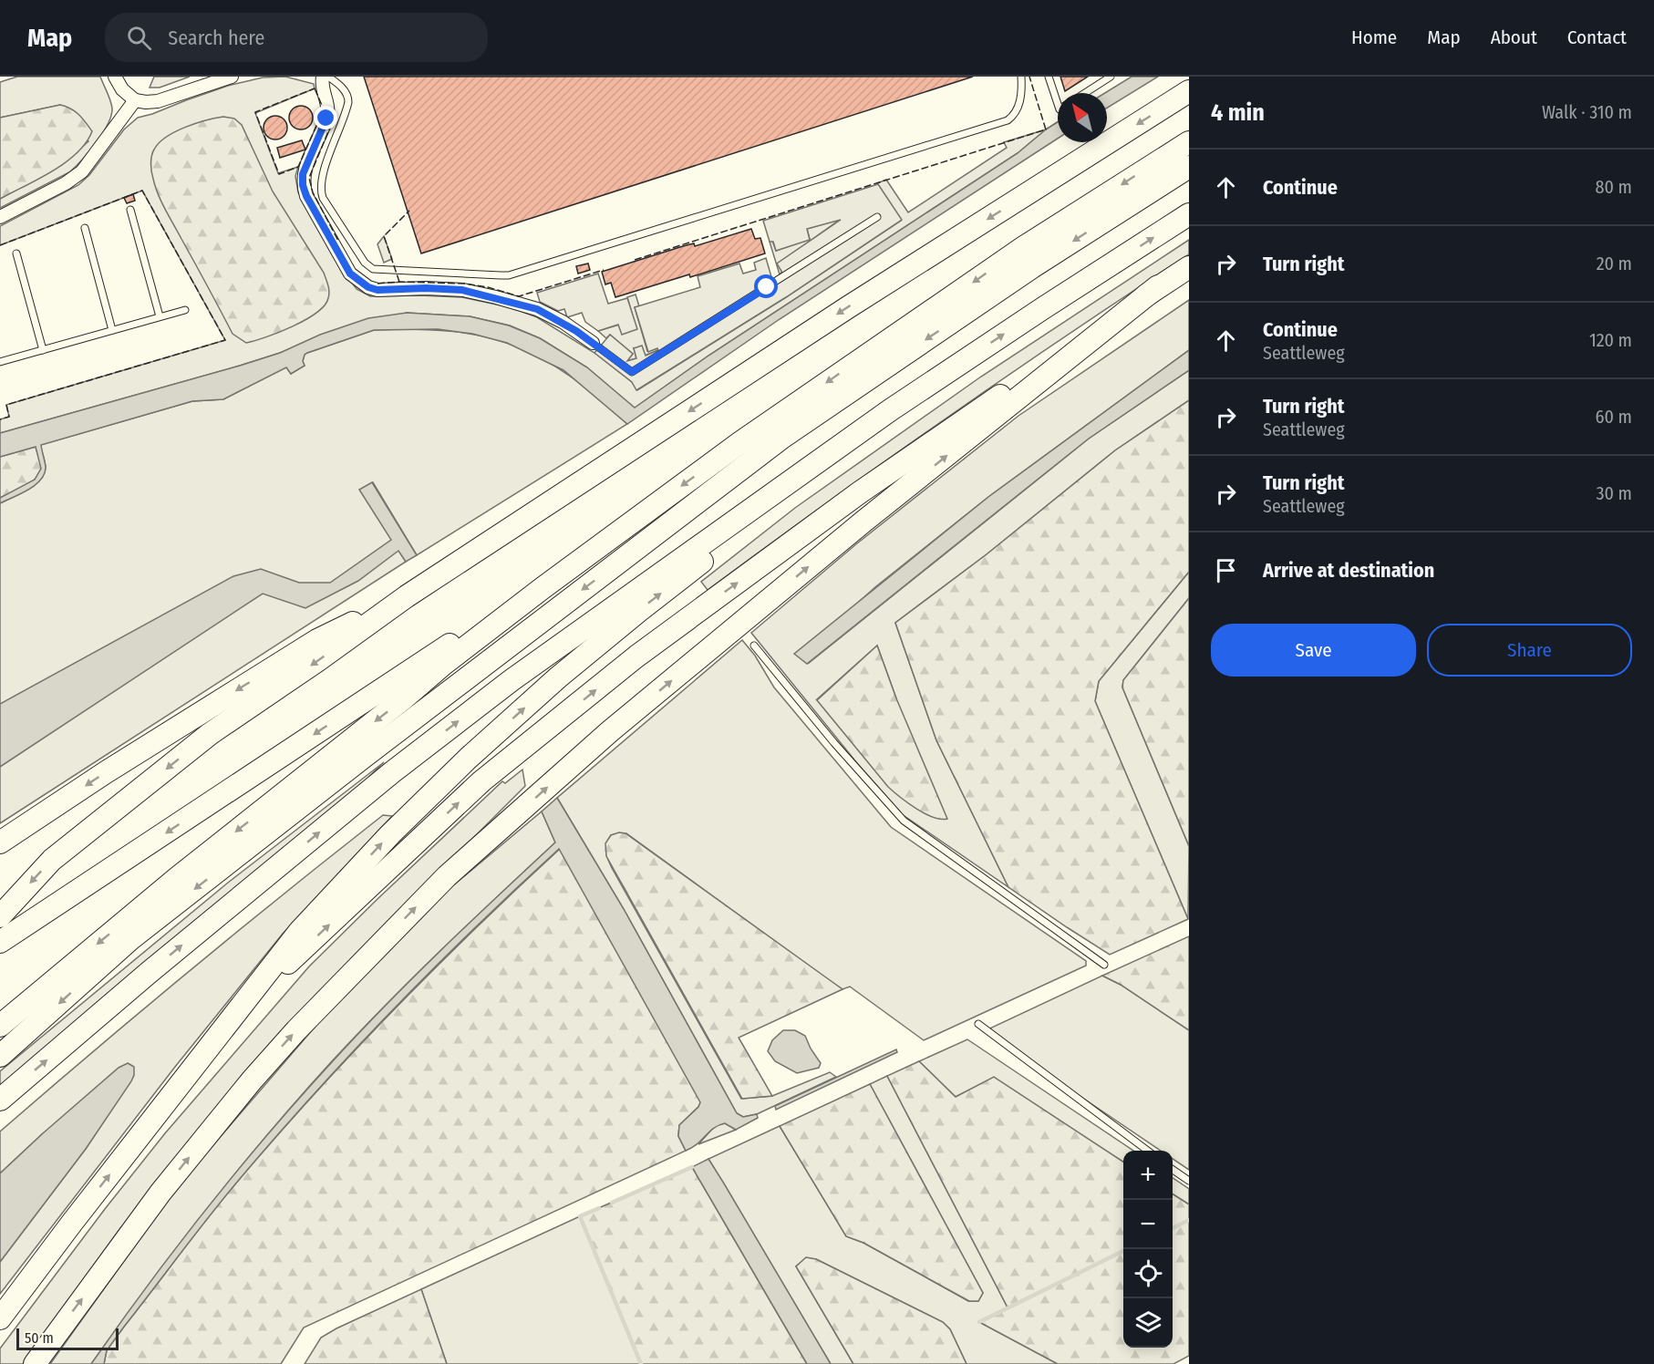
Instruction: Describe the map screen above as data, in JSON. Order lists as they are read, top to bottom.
{
  "scale_bar": "50 m",
  "north": "top left",
  "page": {
    "header": "Map",
    "search": "Search here",
    "nav": [
      "Home",
      "Map",
      "About",
      "Contact"
    ],
    "heading": ["4 min", "Walk · 310 m"],
    "list": [
      ["Continue", "80 m"],
      ["Turn right", "20 m"],
      ["Continue", "Seattleweg", "120 m"],
      ["Turn right", "Seattleweg", "60 m"],
      ["Turn right", "Seattleweg", "30 m"],
      "Arrive at destination"
    ],
    "buttons": ["Save", "Share"],
    "map_buttons": ["+", "−"],
    "scale": "50 m"
  }
}
